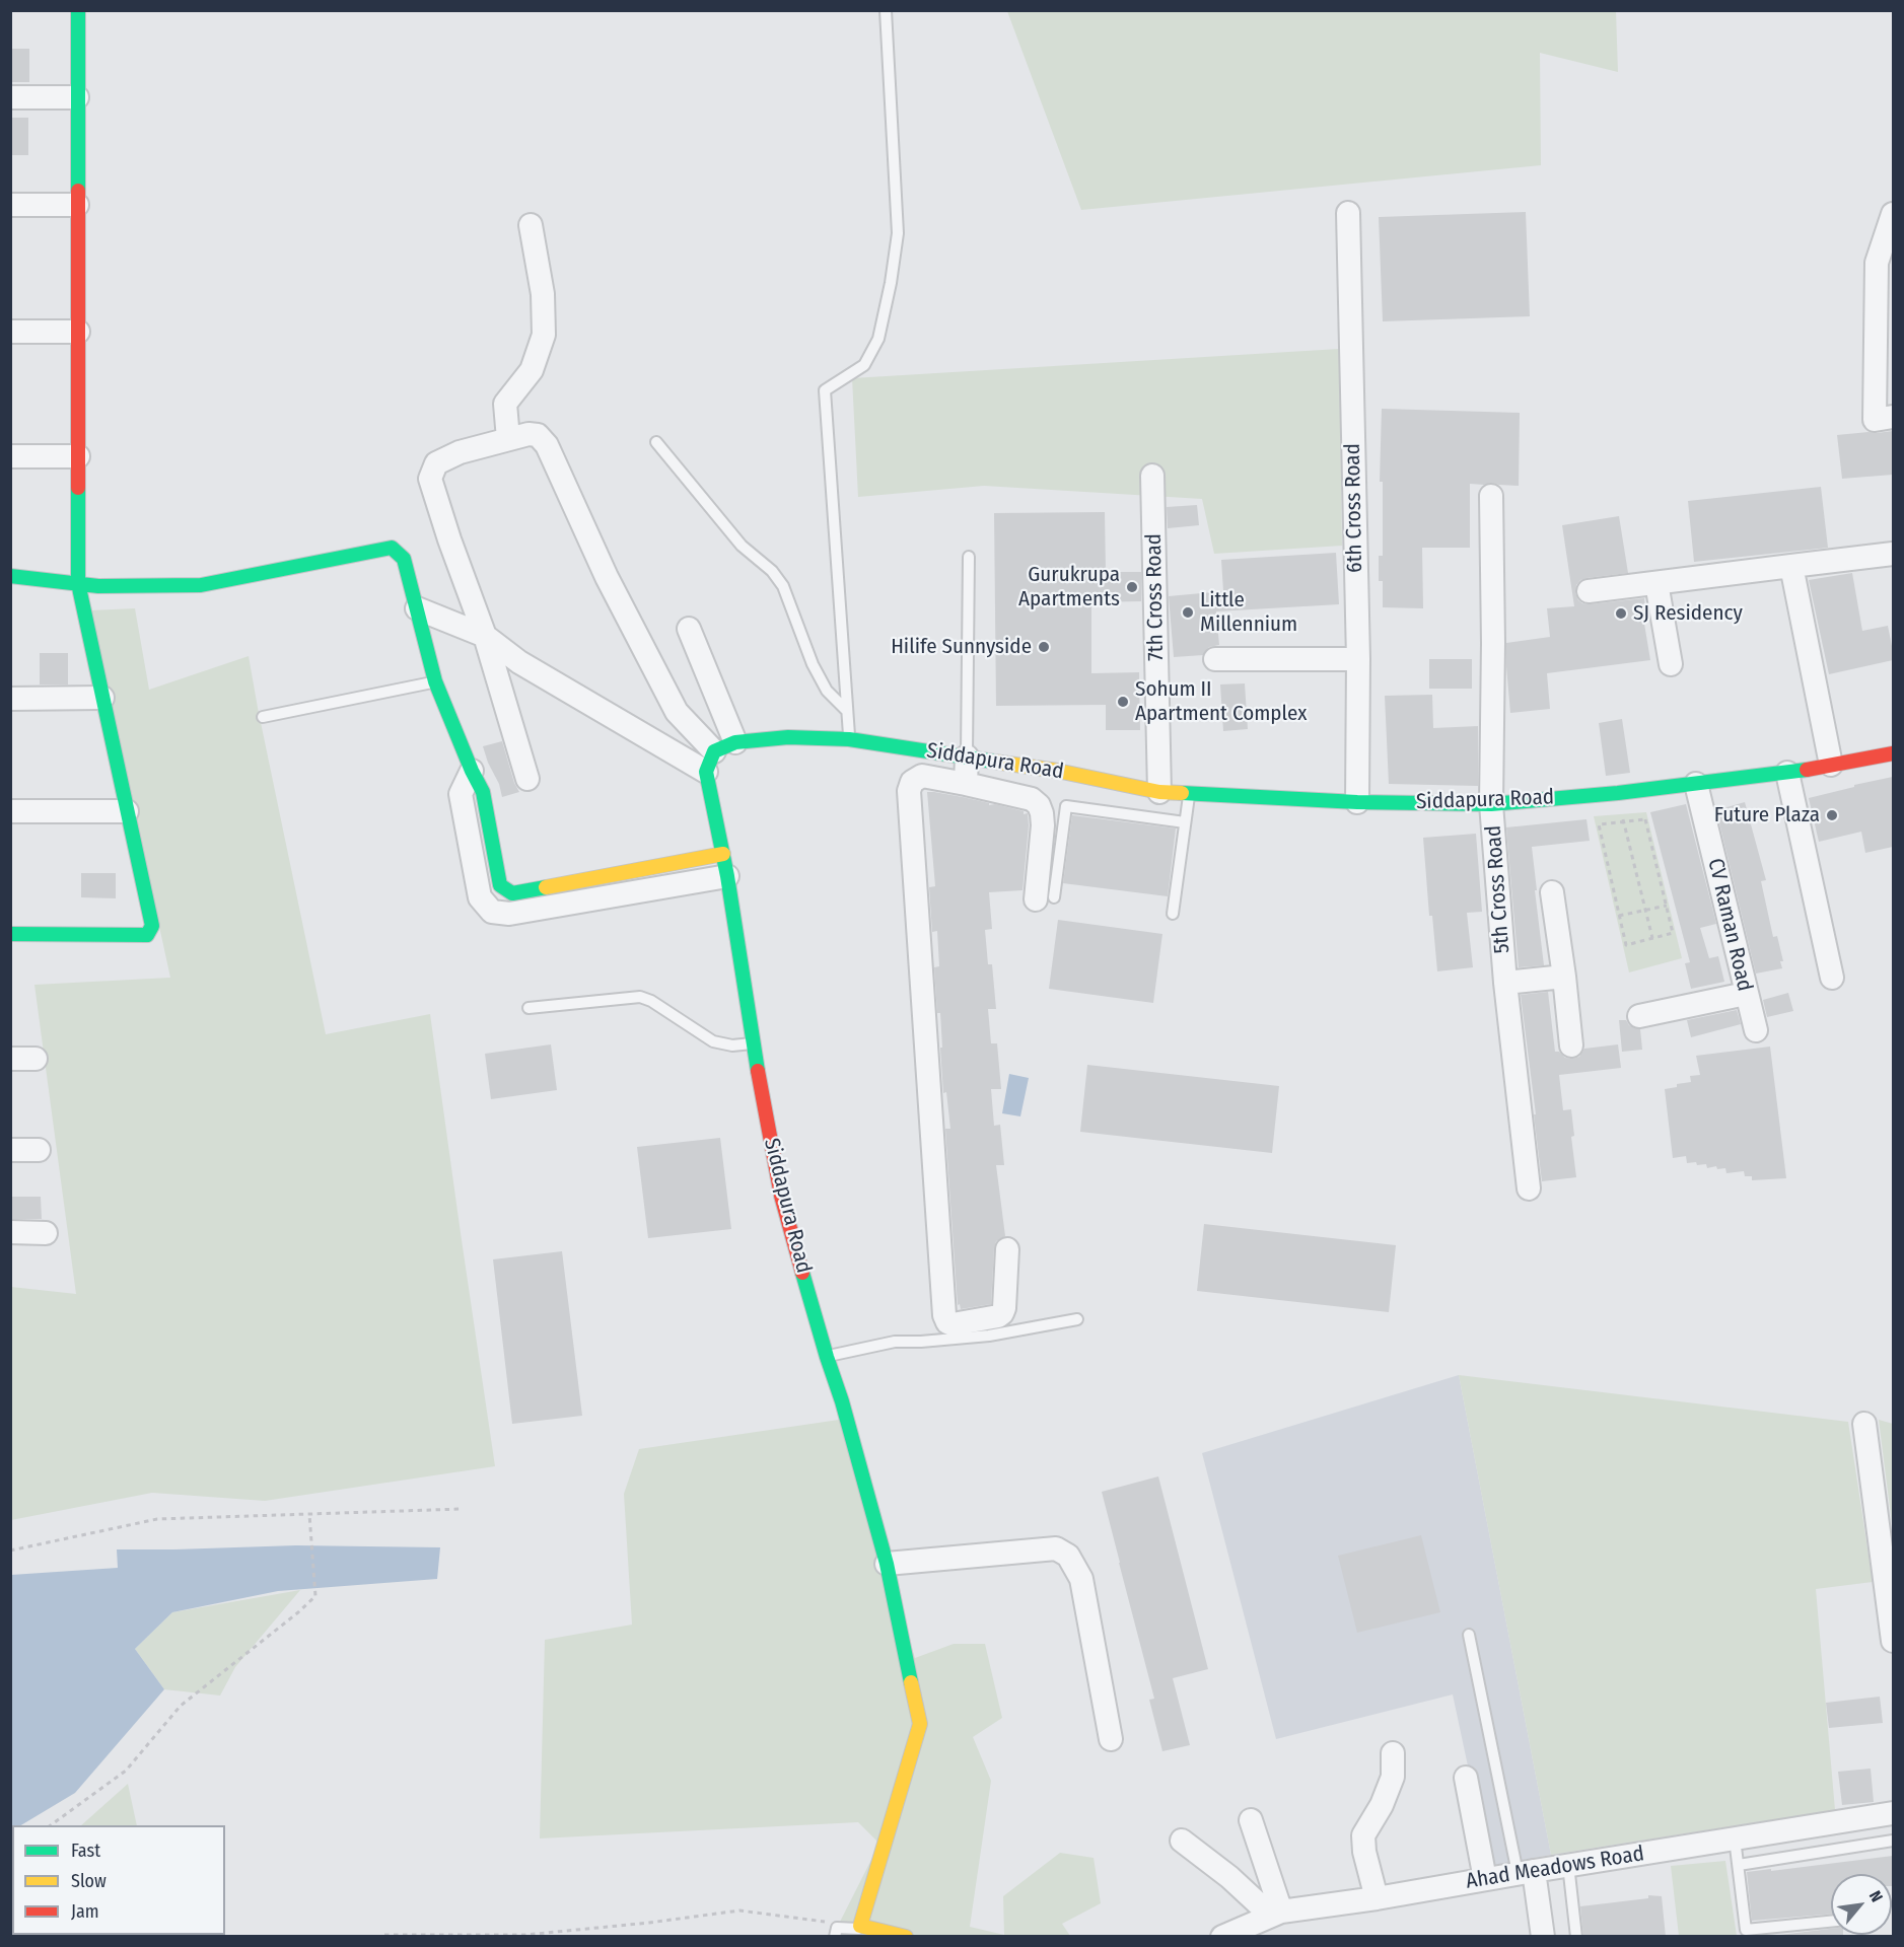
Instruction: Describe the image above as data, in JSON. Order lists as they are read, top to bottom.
{
  "streets": {
    "street": [
      "6th Cross Road",
      "7th Cross Road",
      "Siddapura Road",
      "5th Cross Road",
      "CV Raman Road",
      "Ahad Meadows Road"
    ]
  },
  "crossings": [
    ["6th Cross Road", "Siddapura Road"],
    ["7th Cross Road", "Siddapura Road"],
    ["Siddapura Road", "5th Cross Road"],
    ["Siddapura Road", "CV Raman Road"]
  ],
  "places": [
    "Gurukrupa Apartments",
    "Little Millennium",
    "SJ Residency",
    "Hilife Sunnyside",
    "Sohum II Apartment Complex",
    "Future Plaza"
  ],
  "legend": ["Fast", "Slow", "Jam"],
  "north": "top right"
}
